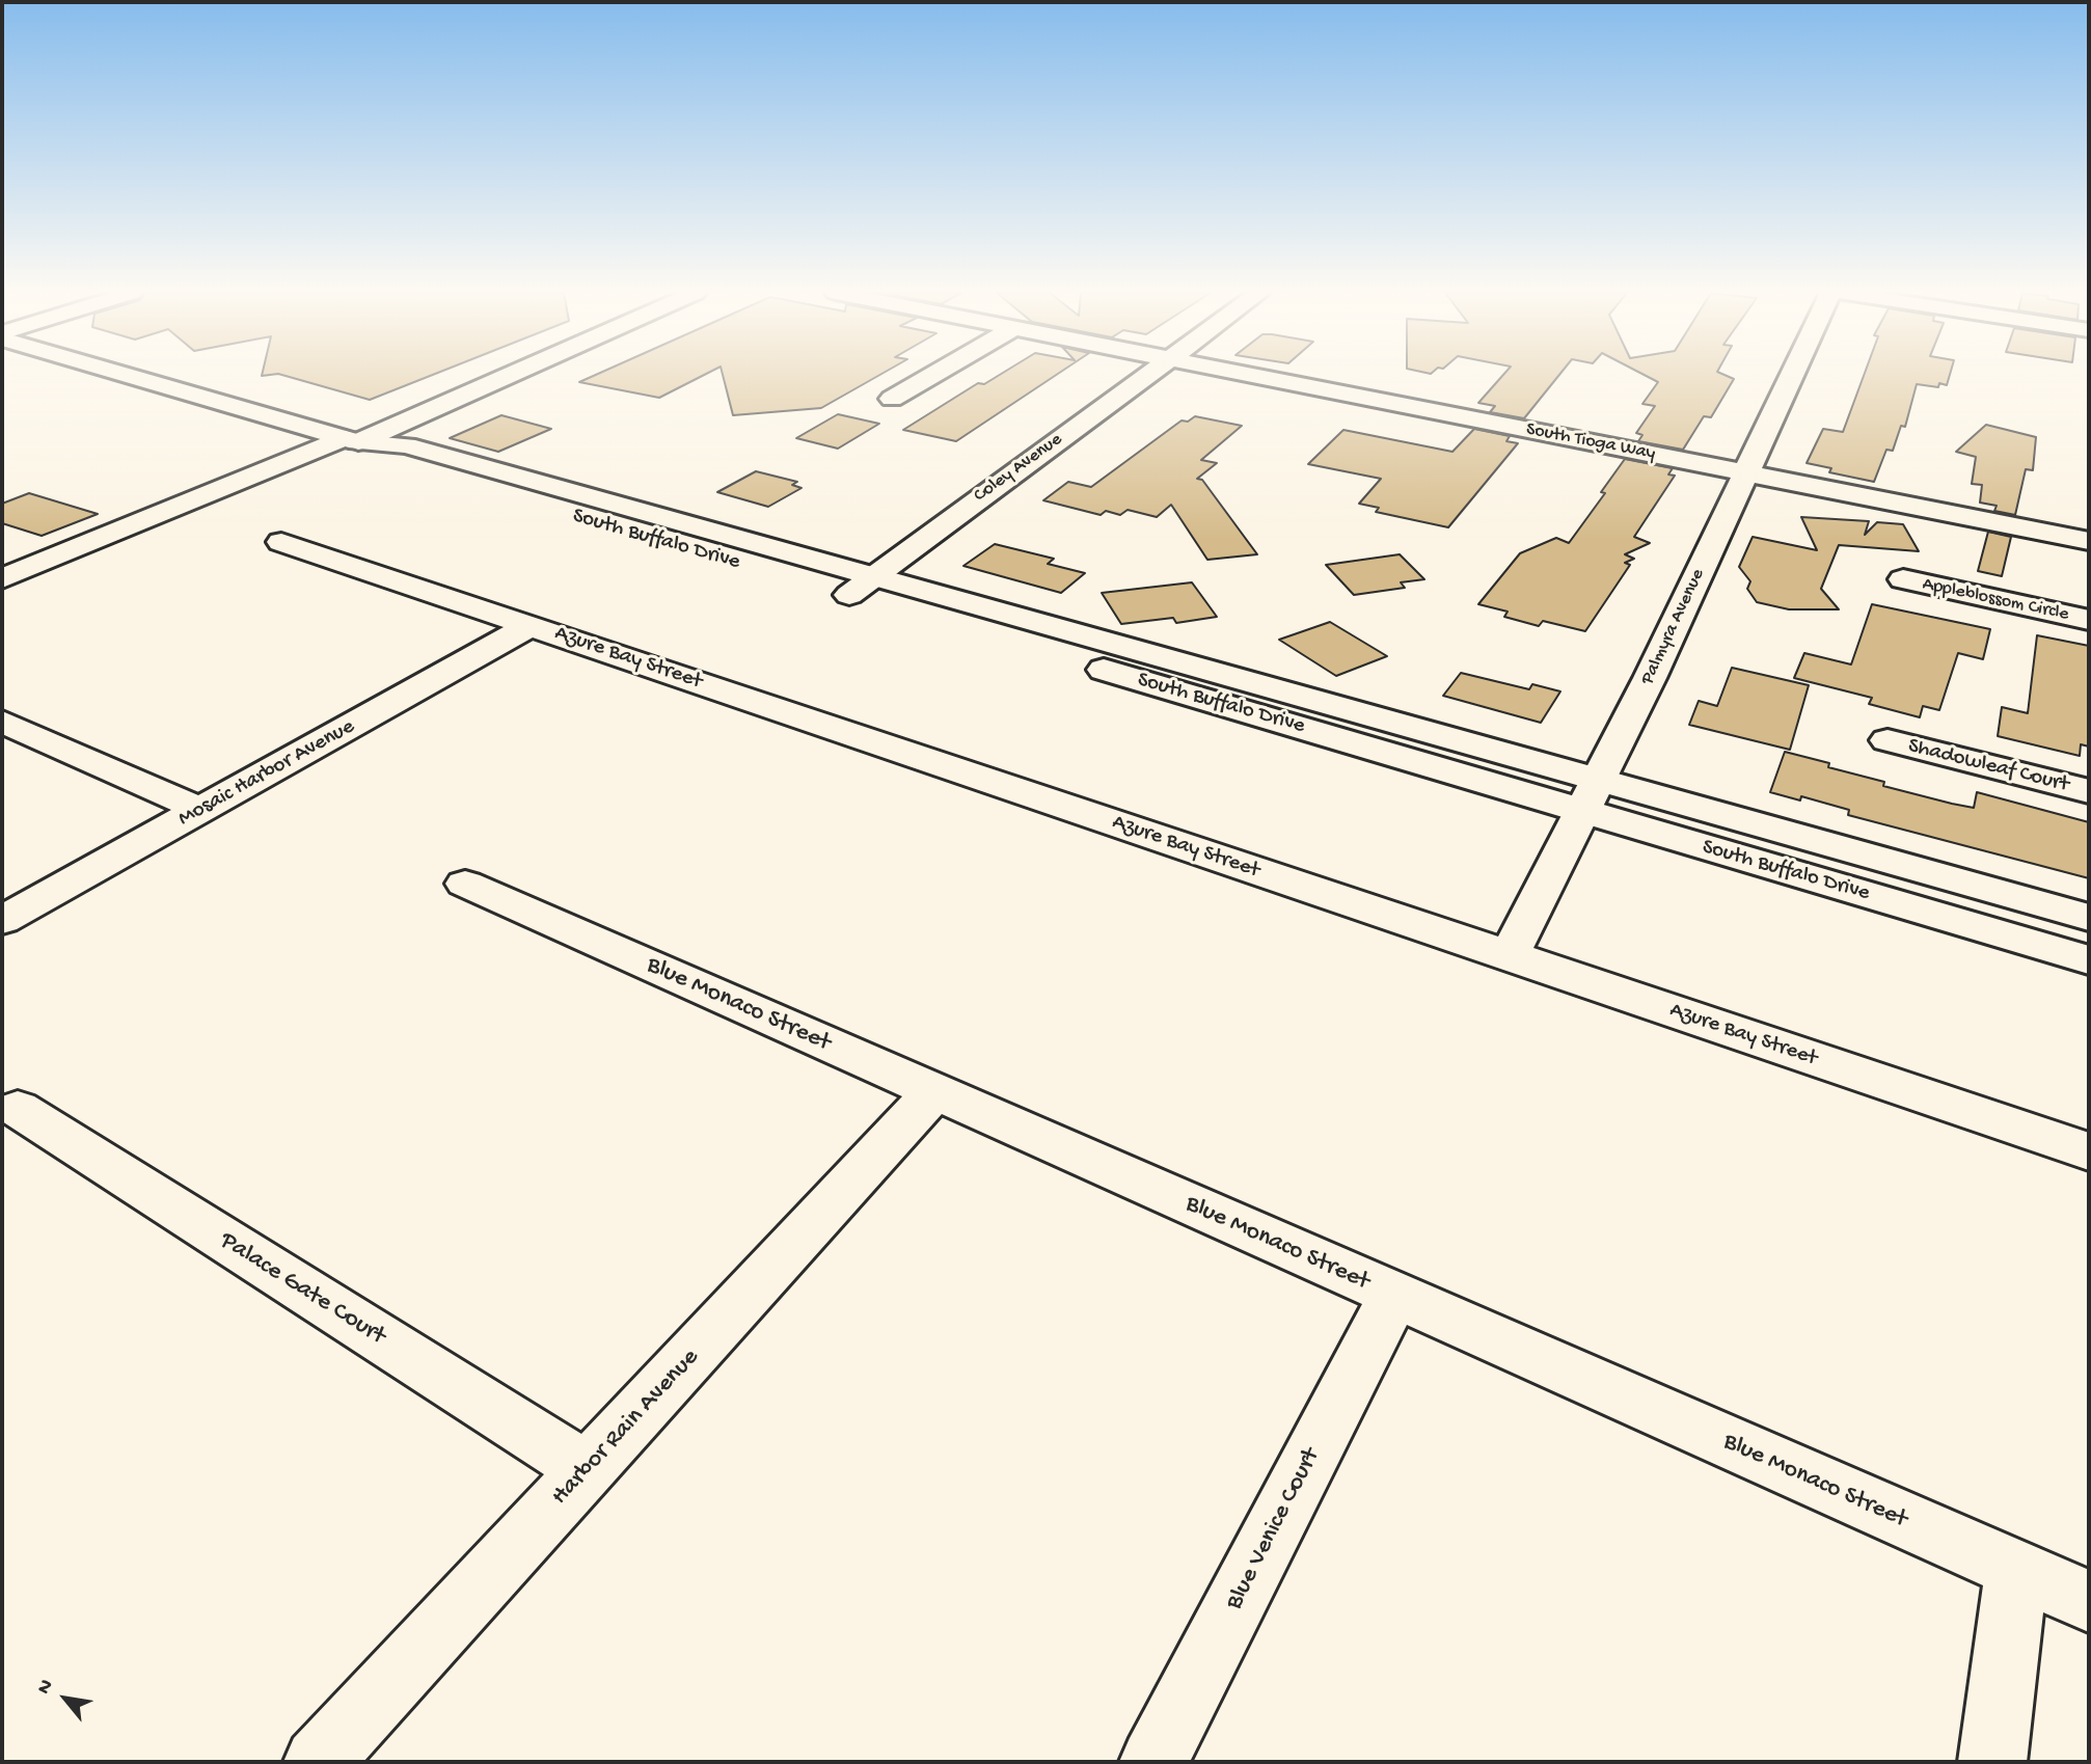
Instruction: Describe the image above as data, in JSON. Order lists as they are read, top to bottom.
{
  "streets": {
    "street": [
      "South Tioga Way",
      "Coley Avenue",
      "South Buffalo Drive",
      "Appleblossom Circle",
      "Palmyra Avenue",
      "Azure Bay Street",
      "Shadowleaf Court",
      "Mosaic Harbor Avenue",
      "Blue Monaco Street",
      "Palace Gate Court",
      "Harbor Rain Avenue",
      "Blue Venice Court"
    ]
  },
  "crossings": [
    ["South Tioga Way", "Palmyra Avenue"],
    ["Coley Avenue", "South Buffalo Drive"],
    ["South Buffalo Drive", "Palmyra Avenue"],
    ["Palmyra Avenue", "Azure Bay Street"],
    ["Azure Bay Street", "Mosaic Harbor Avenue"],
    ["Blue Monaco Street", "Harbor Rain Avenue"],
    ["Blue Monaco Street", "Blue Venice Court"],
    ["Palace Gate Court", "Harbor Rain Avenue"]
  ],
  "north": "top left"
}
